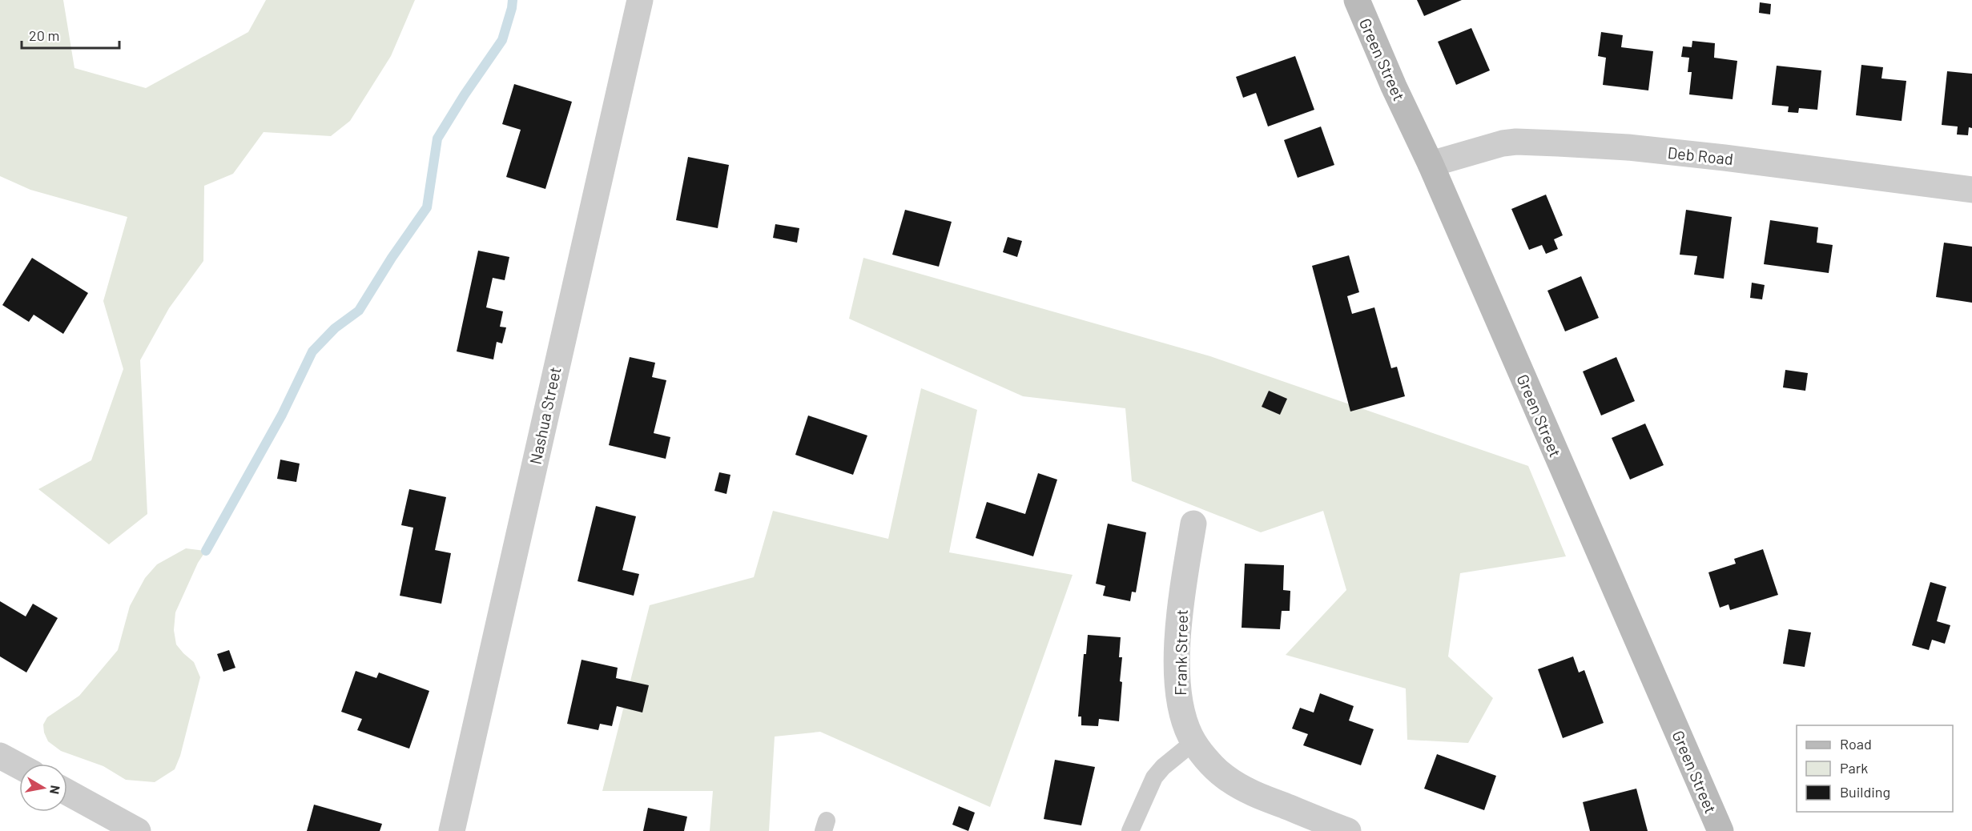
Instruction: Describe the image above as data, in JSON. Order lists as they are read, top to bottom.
{
  "streets": {
    "street": [
      "Green Street",
      "Deb Road",
      "Nashua Street",
      "Frank Street"
    ]
  },
  "crossings": [
    ["Green Street", "Deb Road"]
  ],
  "legend": ["Road", "Park", "Building"],
  "scale_bar": "20 m",
  "north": "right"
}
